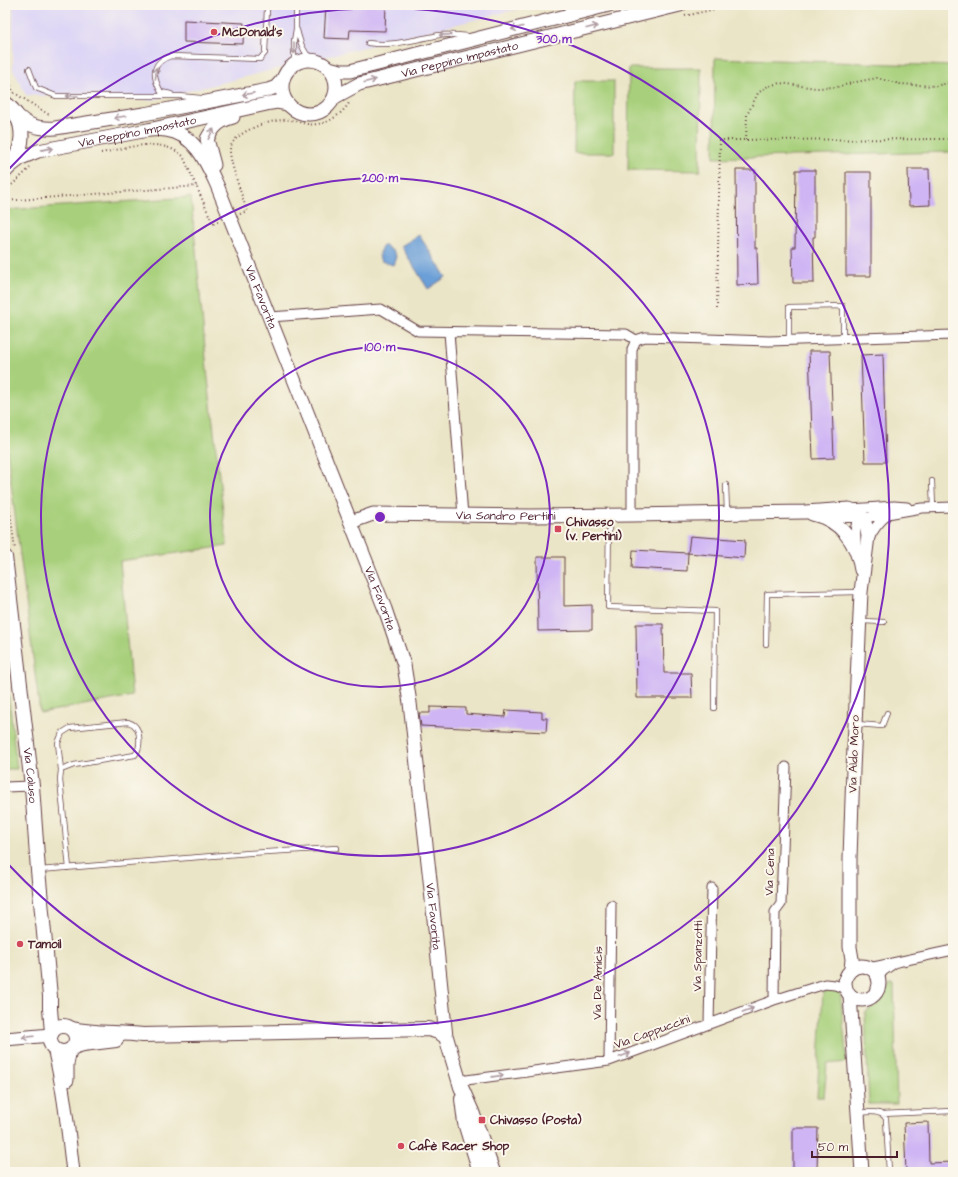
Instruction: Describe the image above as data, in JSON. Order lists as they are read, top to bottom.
{
  "streets": {
    "main road": ["Via Caluso"],
    "street": [
      "Via Peppino Impastato",
      "Via Favorita",
      "Via Sandro Pertini",
      "Via Aldo Moro",
      "Via Cena",
      "Via Spanzotti",
      "Via De Amicis",
      "Via Cappuccini"
    ]
  },
  "crossings": [
    ["Via Peppino Impastato", "Via Favorita"],
    ["Via Favorita", "Via Sandro Pertini"],
    ["Via Aldo Moro", "Via Cappuccini"],
    ["Via Cena", "Via Cappuccini"],
    ["Via Spanzotti", "Via Cappuccini"],
    ["Via De Amicis", "Via Cappuccini"]
  ],
  "one_way": ["Via Cappuccini"],
  "places": {
    "other": ["McDonald's", "Tamoil", "Cafè Racer Shop"],
    "transit": ["Chivasso (v. Pertini)", "Chivasso (Posta)"]
  },
  "scale_bar": "50 m",
  "rings": ["300 m", "200 m", "100 m"]
}
